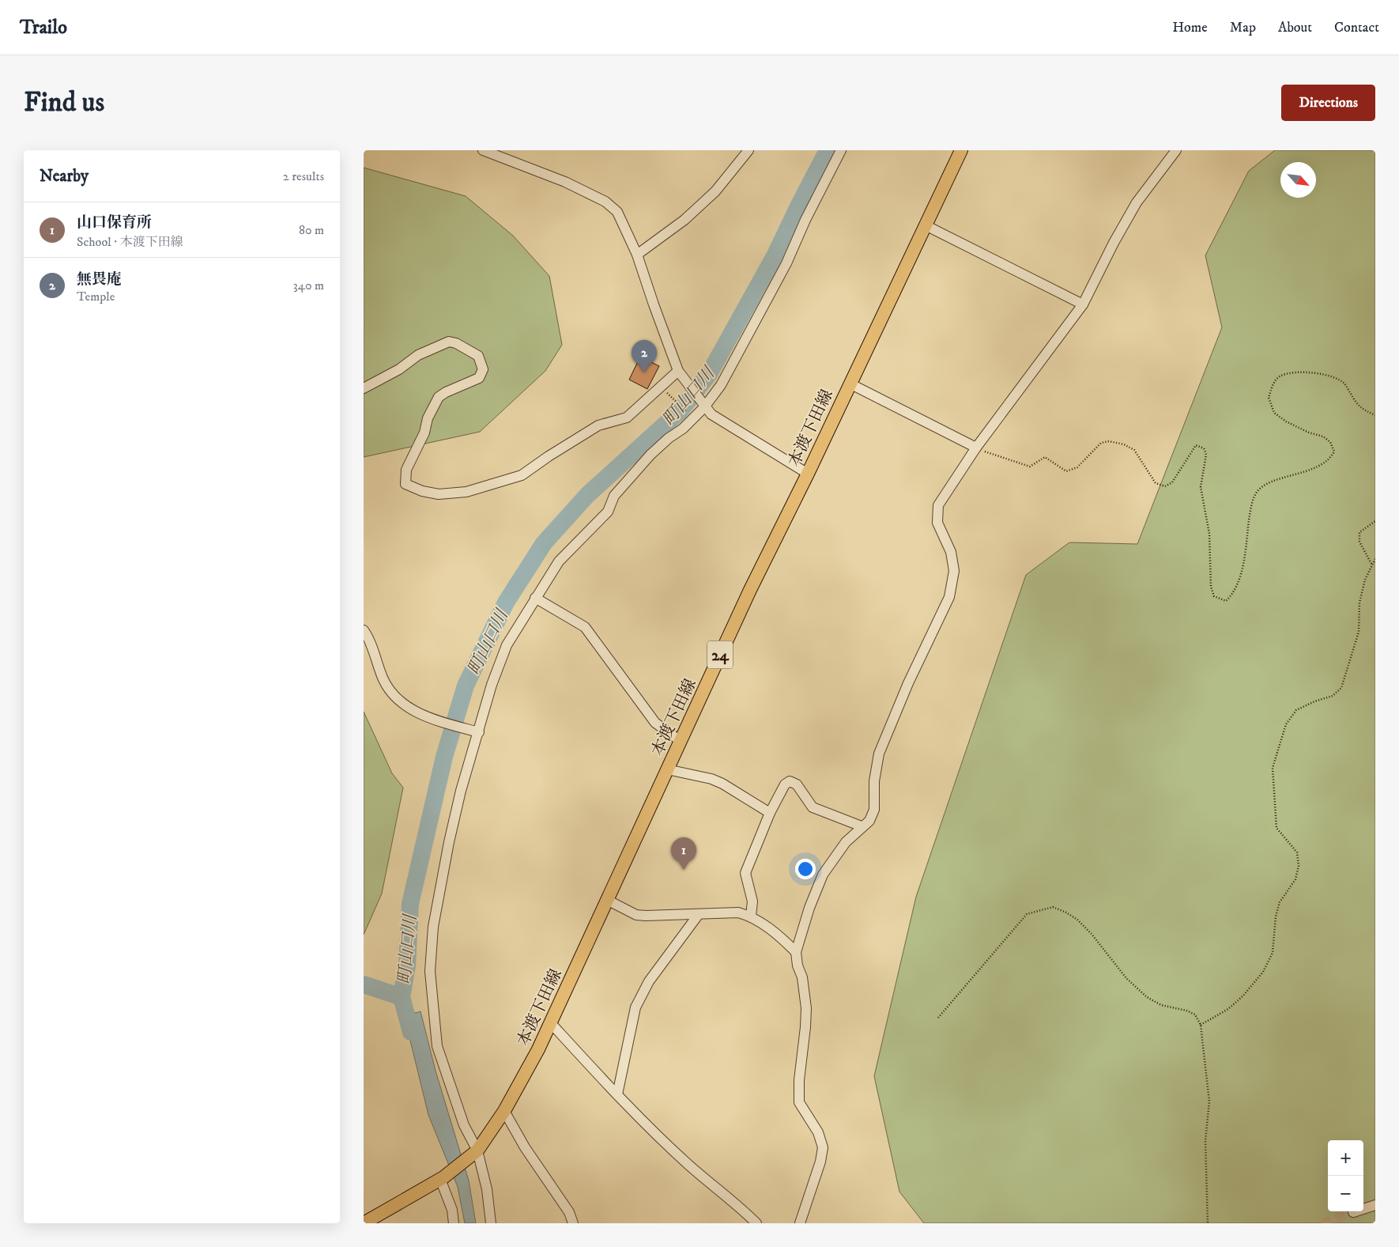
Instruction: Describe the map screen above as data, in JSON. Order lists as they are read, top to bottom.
{
  "streets": {
    "main road": ["本渡下田線", "24"]
  },
  "water": ["町山口川"],
  "north": "bottom right",
  "page": {
    "header": "Trailo",
    "nav": [
      "Home",
      "Map",
      "About",
      "Contact"
    ],
    "buttons": "Directions",
    "title": "Find us",
    "heading": ["Nearby", "2 results"],
    "list": [
      {
        "mark": "1",
        "name": "山口保育所",
        "note": "School · 本渡下田線",
        "value": "80 m"
      },
      {
        "mark": "2",
        "name": "無畏庵",
        "note": "Temple",
        "value": "340 m"
      }
    ],
    "pins": ["2", "1"],
    "map_buttons": ["+", "−"]
  }
}
